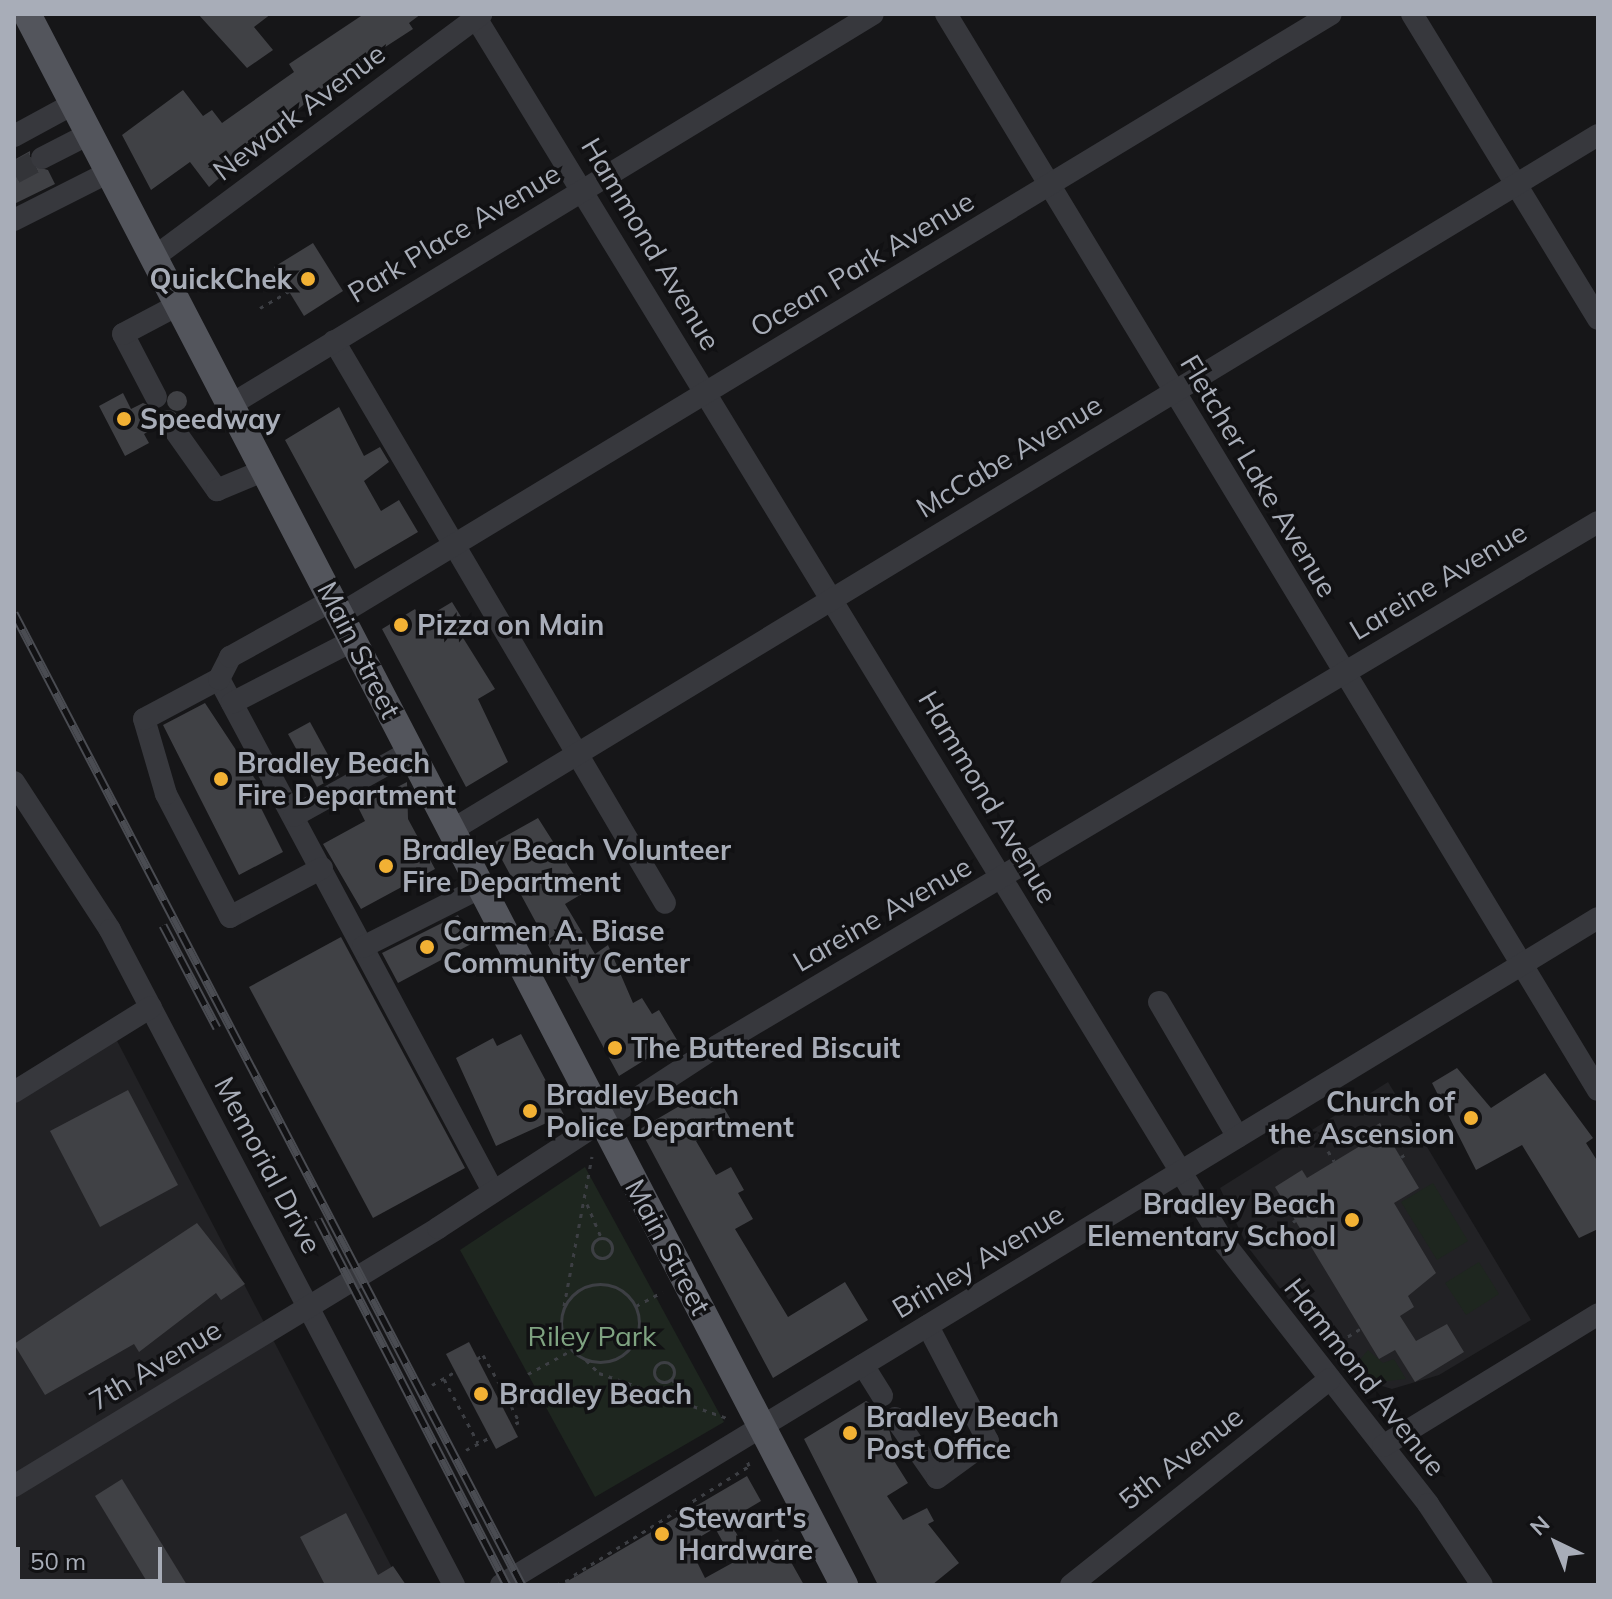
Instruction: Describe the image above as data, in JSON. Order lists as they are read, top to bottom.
{
  "streets": {
    "main road": ["Main Street"],
    "street": [
      "Newark Avenue",
      "Park Place Avenue",
      "Hammond Avenue",
      "Ocean Park Avenue",
      "McCabe Avenue",
      "Fletcher Lake Avenue",
      "Lareine Avenue",
      "Memorial Drive",
      "Brinley Avenue",
      "7th Avenue",
      "5th Avenue"
    ]
  },
  "crossings": [
    ["Newark Avenue", "Hammond Avenue"],
    ["Newark Avenue", "Main Street"],
    ["Park Place Avenue", "Hammond Avenue"],
    ["Park Place Avenue", "Main Street"],
    ["Hammond Avenue", "Ocean Park Avenue"],
    ["Hammond Avenue", "McCabe Avenue"],
    ["Hammond Avenue", "Lareine Avenue"],
    ["Hammond Avenue", "Brinley Avenue"],
    ["Hammond Avenue", "5th Avenue"],
    ["Ocean Park Avenue", "Fletcher Lake Avenue"],
    ["Ocean Park Avenue", "Main Street"],
    ["McCabe Avenue", "Fletcher Lake Avenue"],
    ["McCabe Avenue", "Main Street"],
    ["Fletcher Lake Avenue", "Lareine Avenue"],
    ["Fletcher Lake Avenue", "Brinley Avenue"],
    ["Lareine Avenue", "Main Street"],
    ["Lareine Avenue", "Memorial Drive"],
    ["Lareine Avenue", "7th Avenue"],
    ["Main Street", "Brinley Avenue"],
    ["Memorial Drive", "7th Avenue"]
  ],
  "parks": ["Riley Park"],
  "places": [
    "QuickChek",
    "Speedway",
    "Pizza on Main",
    "Bradley Beach Fire Department",
    "Bradley Beach Volunteer Fire Department",
    "Carmen A. Biase Community Center",
    "The Buttered Biscuit",
    "Bradley Beach Police Department",
    "Church of the Ascension",
    "Bradley Beach Elementary School",
    "Bradley Beach",
    "Bradley Beach Post Office",
    "Stewart's Hardware"
  ],
  "scale_bar": "50 m",
  "north": "top left"
}
